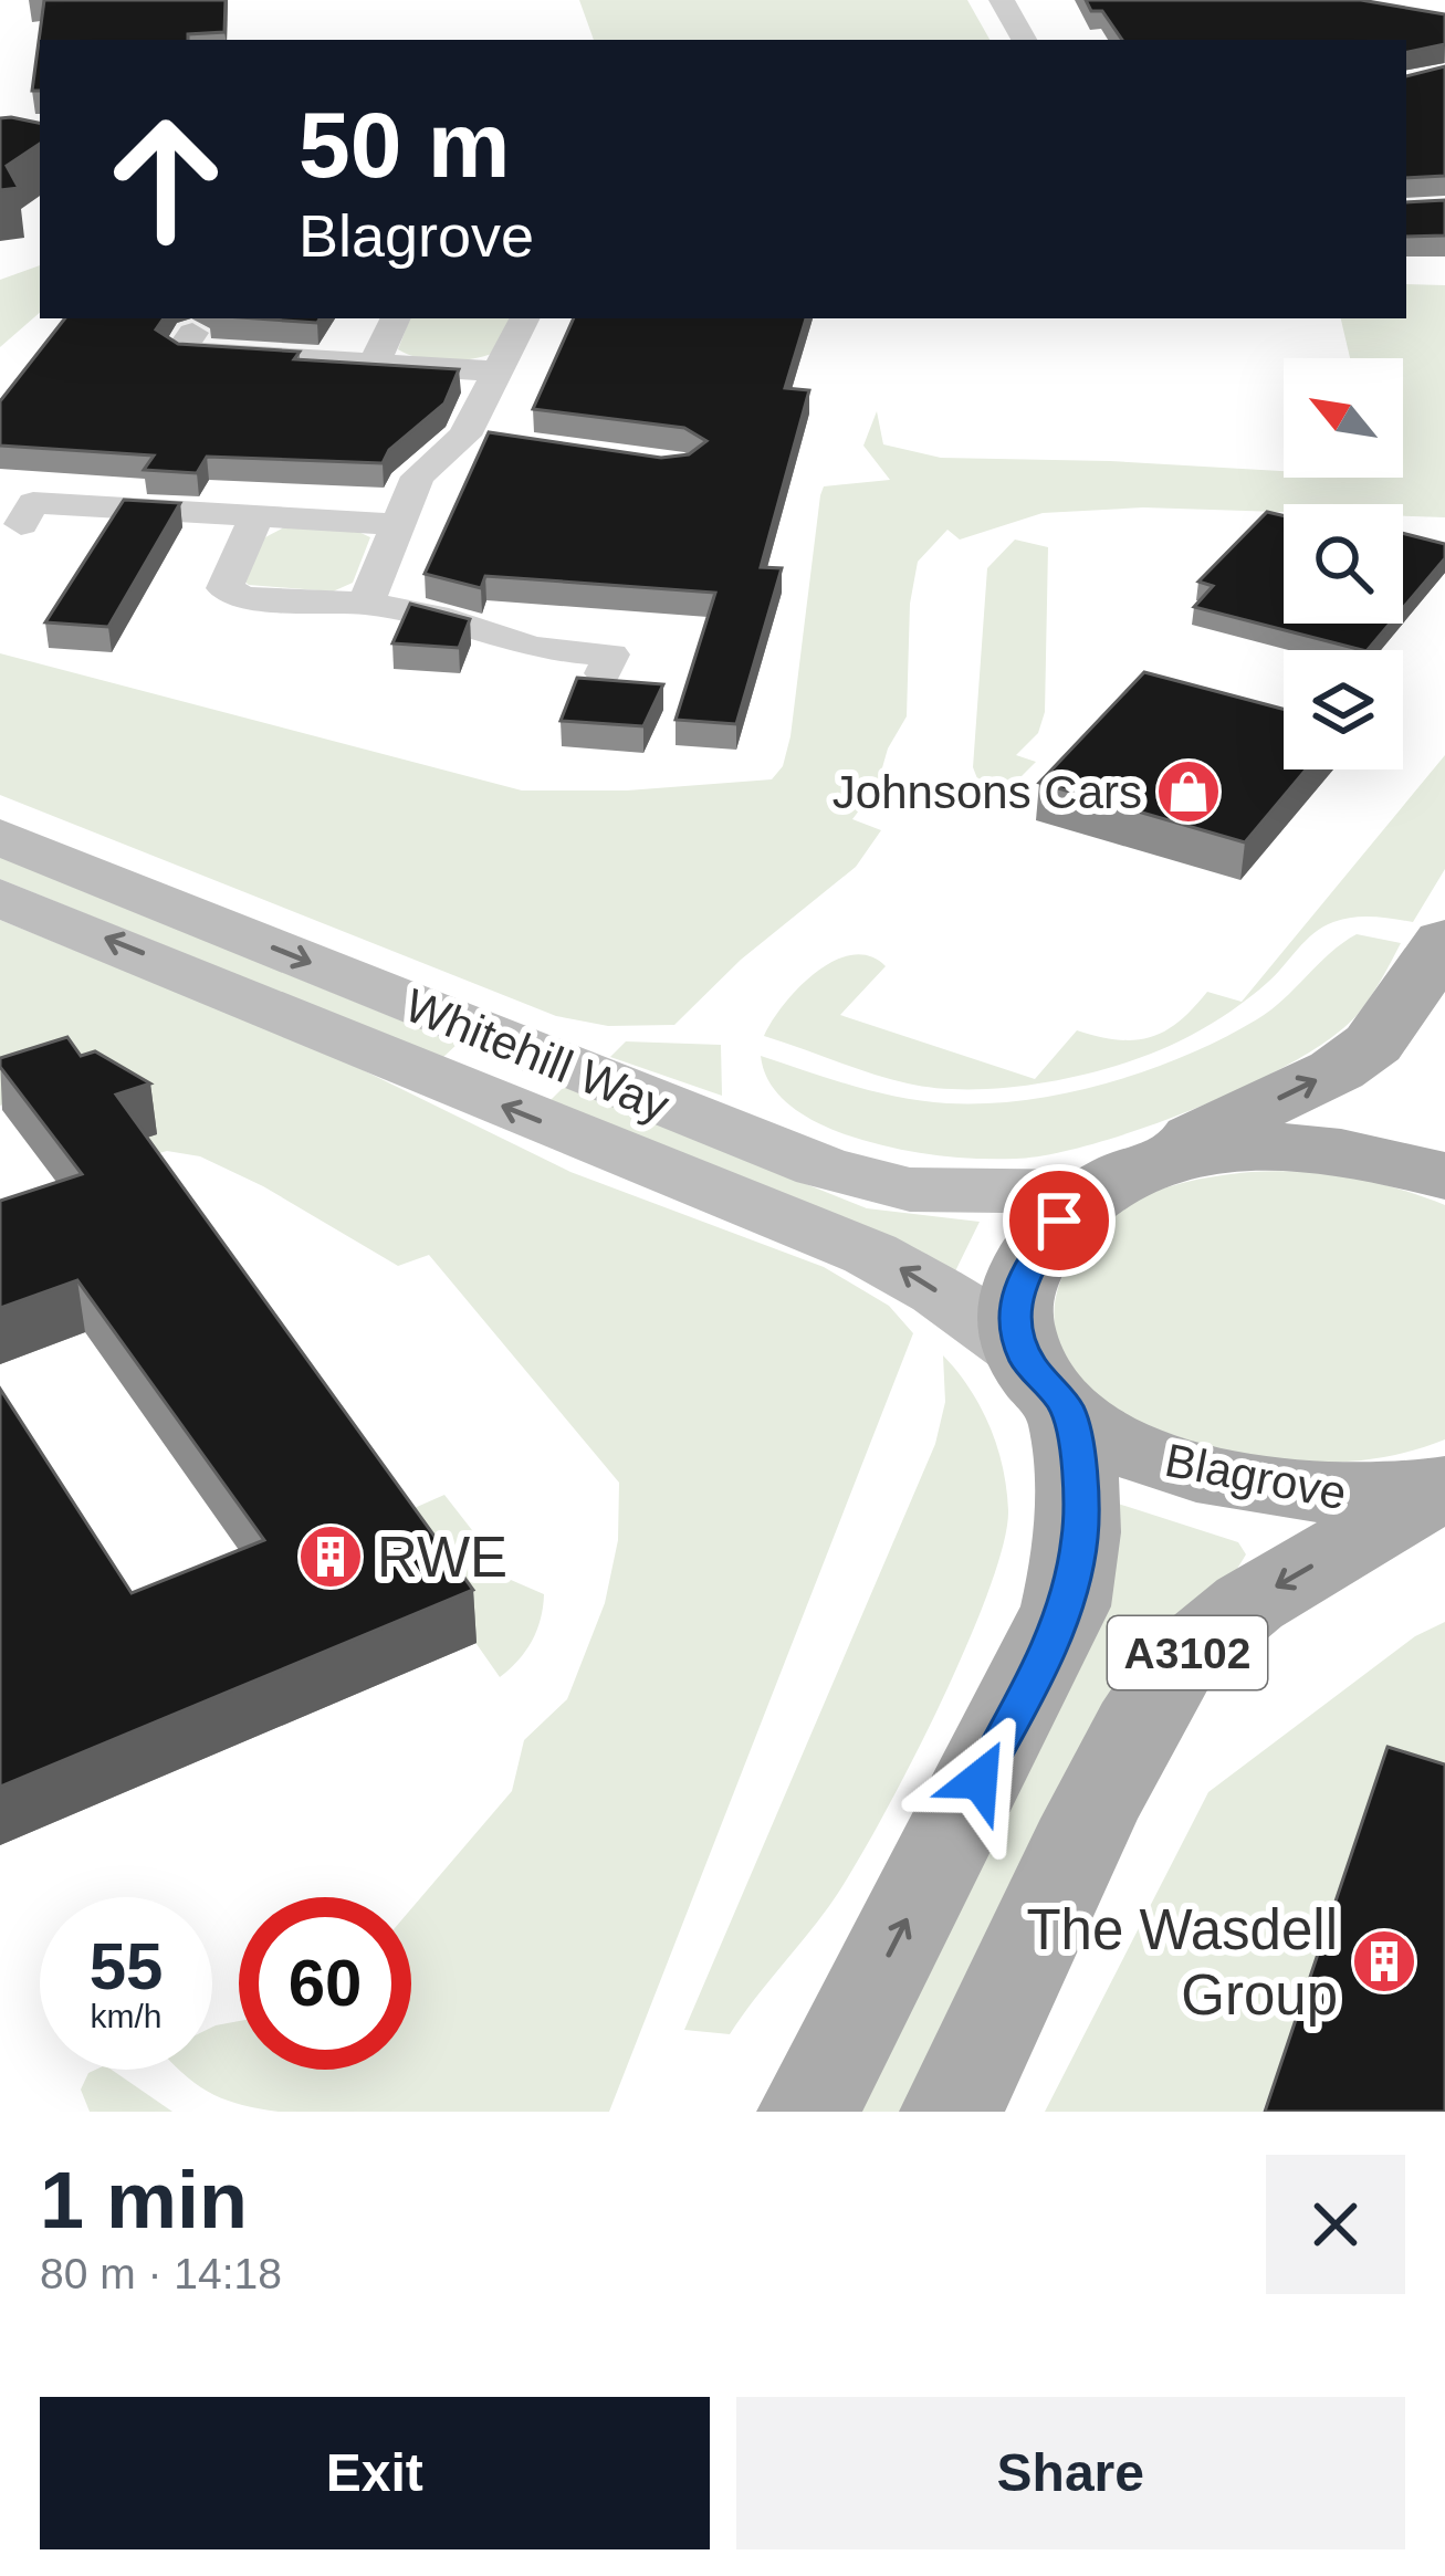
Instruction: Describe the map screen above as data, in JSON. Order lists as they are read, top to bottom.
{
  "streets": {
    "main road": ["Whitehill Way", "Blagrove", "A3102"]
  },
  "crossings": [
    ["Whitehill Way", "Blagrove"],
    ["Whitehill Way", "A3102"],
    ["Blagrove", "A3102"]
  ],
  "places": {
    "shop": ["Johnsons Cars"],
    "building": ["RWE", "The Wasdell Group"]
  },
  "north": "top left",
  "page": {
    "turn": ["50 m", "Blagrove"],
    "speed": "55 km/h",
    "limit": "60",
    "heading": ["1 min", "80 m · 14:18"],
    "buttons": ["Exit", "Share"]
  }
}
